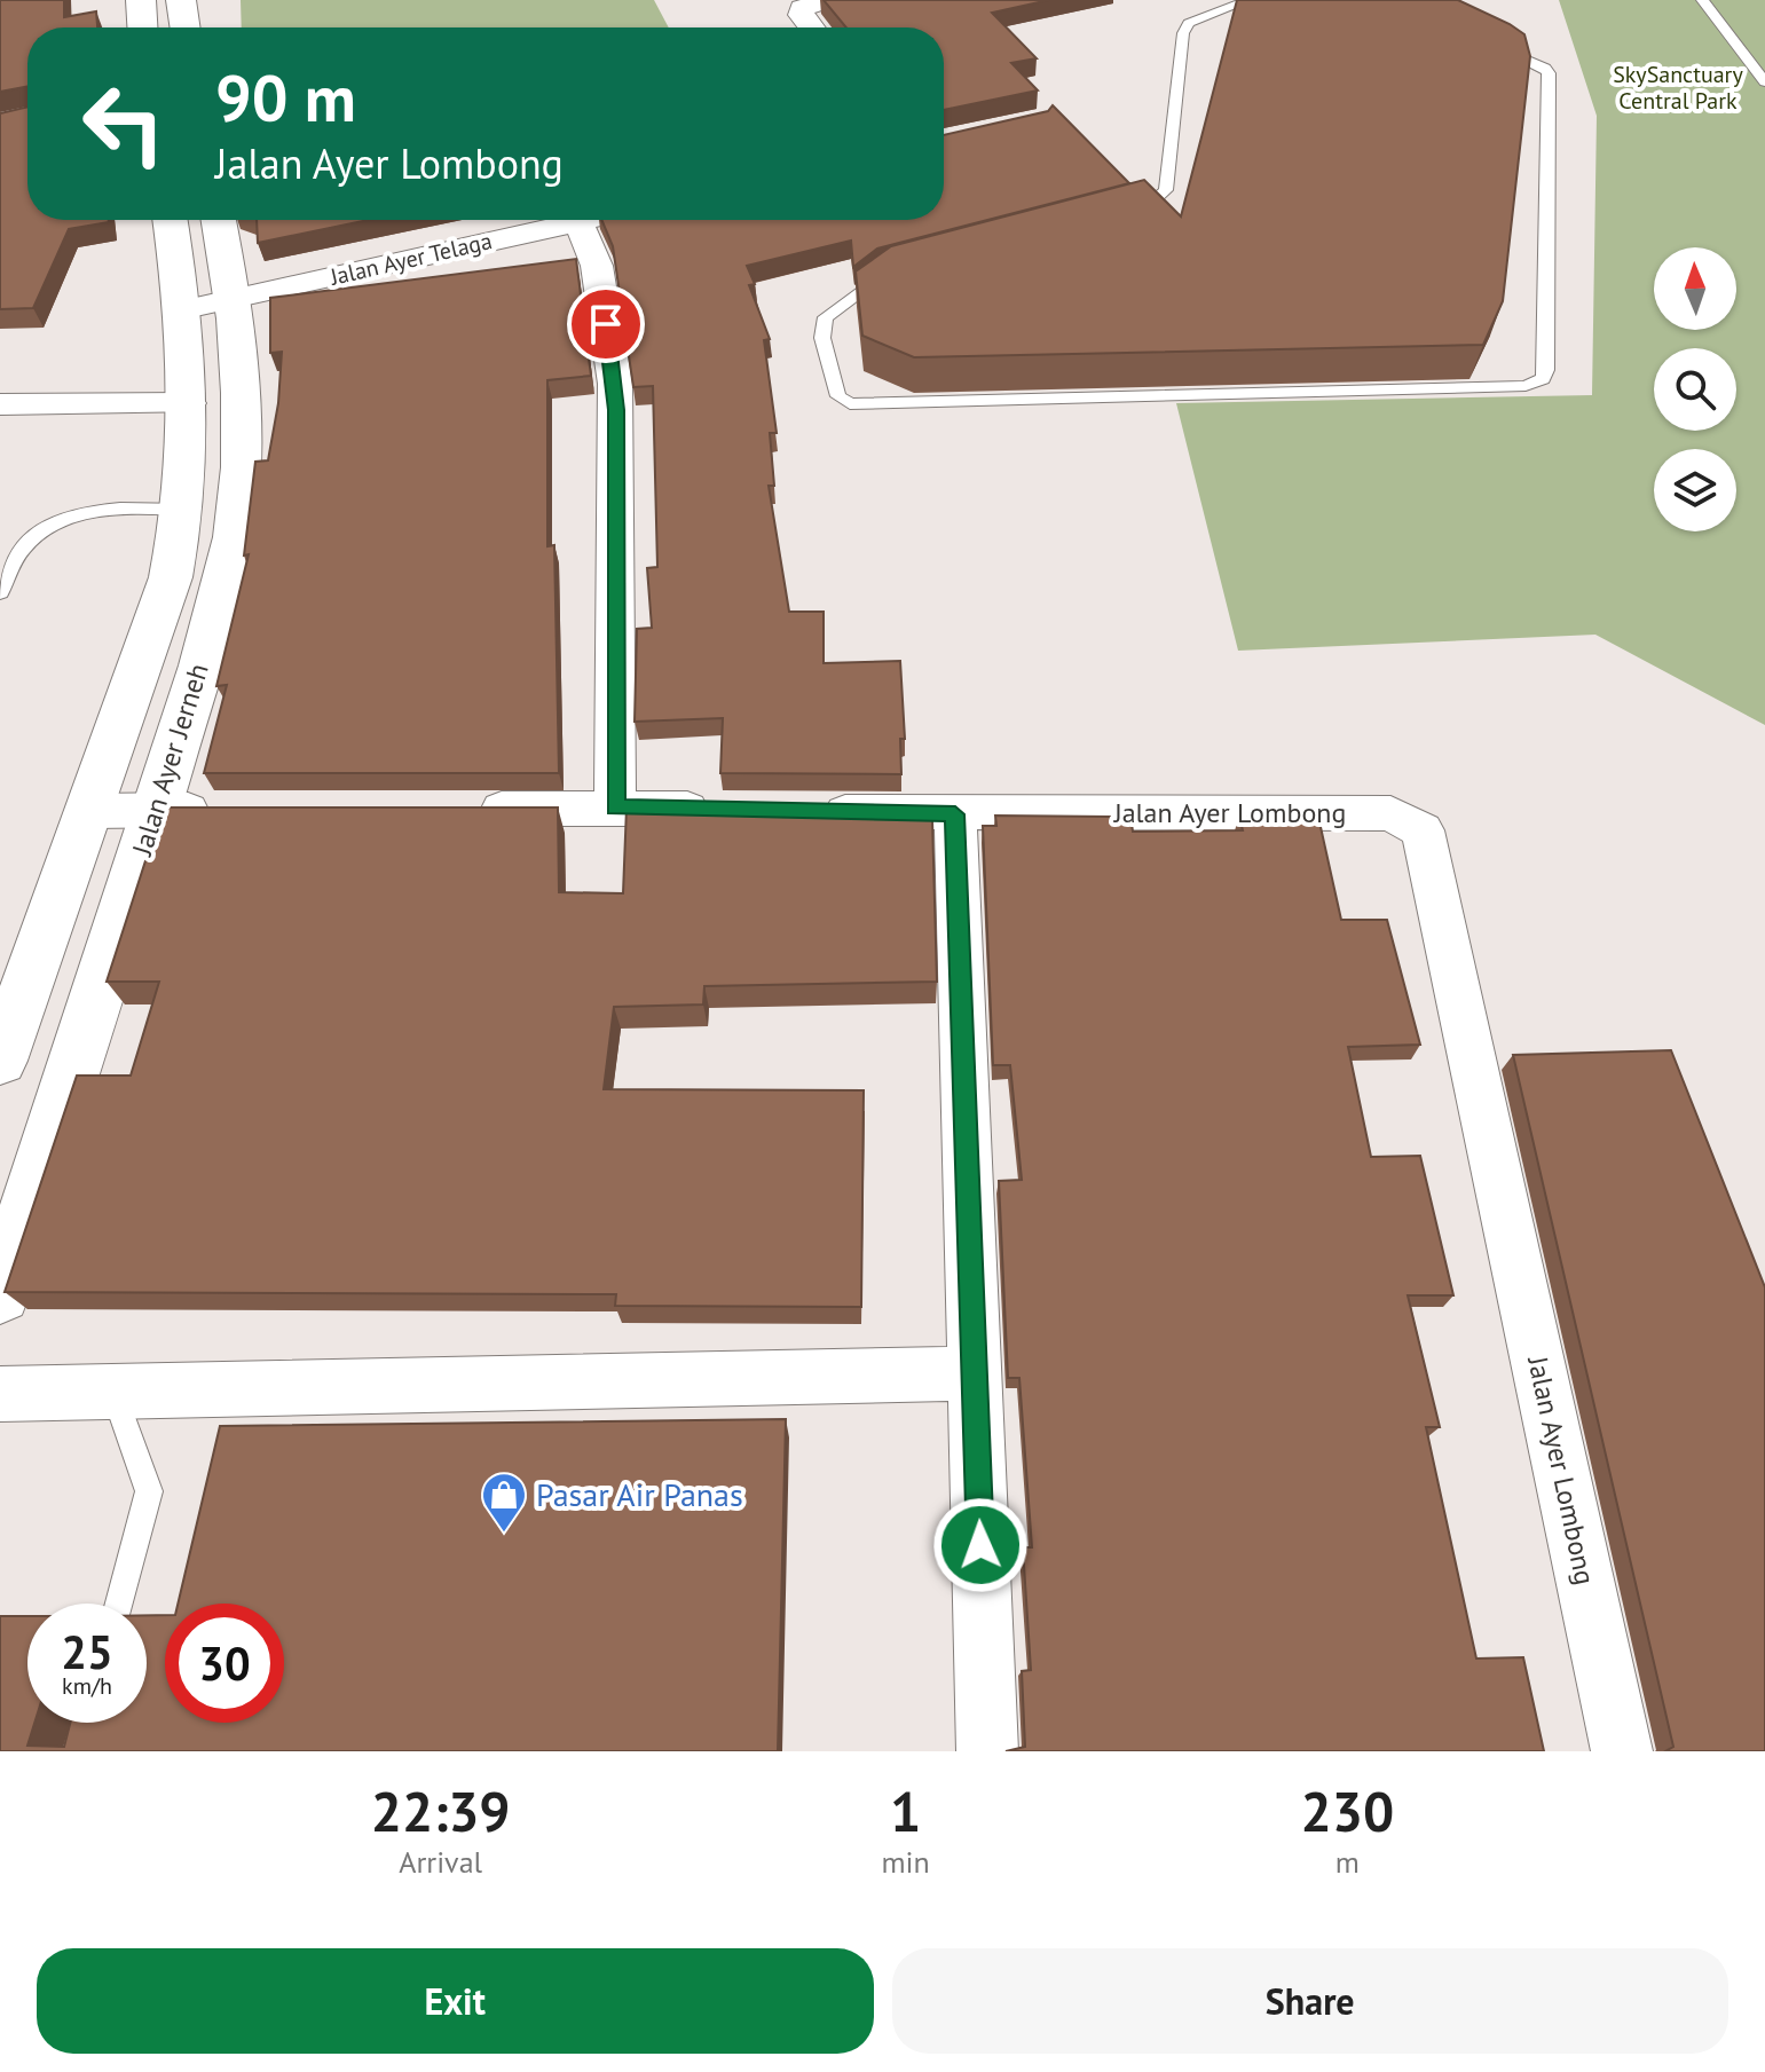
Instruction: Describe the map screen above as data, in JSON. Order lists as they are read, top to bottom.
{
  "streets": {
    "main road": ["Jalan Ayer Jerneh"],
    "street": ["Jalan Ayer Telaga", "Jalan Ayer Lombong"]
  },
  "crossings": [
    ["Jalan Ayer Telaga", "Jalan Ayer Jerneh"]
  ],
  "parks": ["SkySanctuary Central Park"],
  "places": {
    "shop": ["Pasar Air Panas"]
  },
  "north": "top",
  "page": {
    "turn": ["90 m", "Jalan Ayer Lombong"],
    "speed": "25 km/h",
    "limit": "30",
    "eta": [
      "22:39",
      "Arrival",
      "1",
      "min",
      "230",
      "m"
    ],
    "buttons": ["Exit", "Share"]
  }
}
